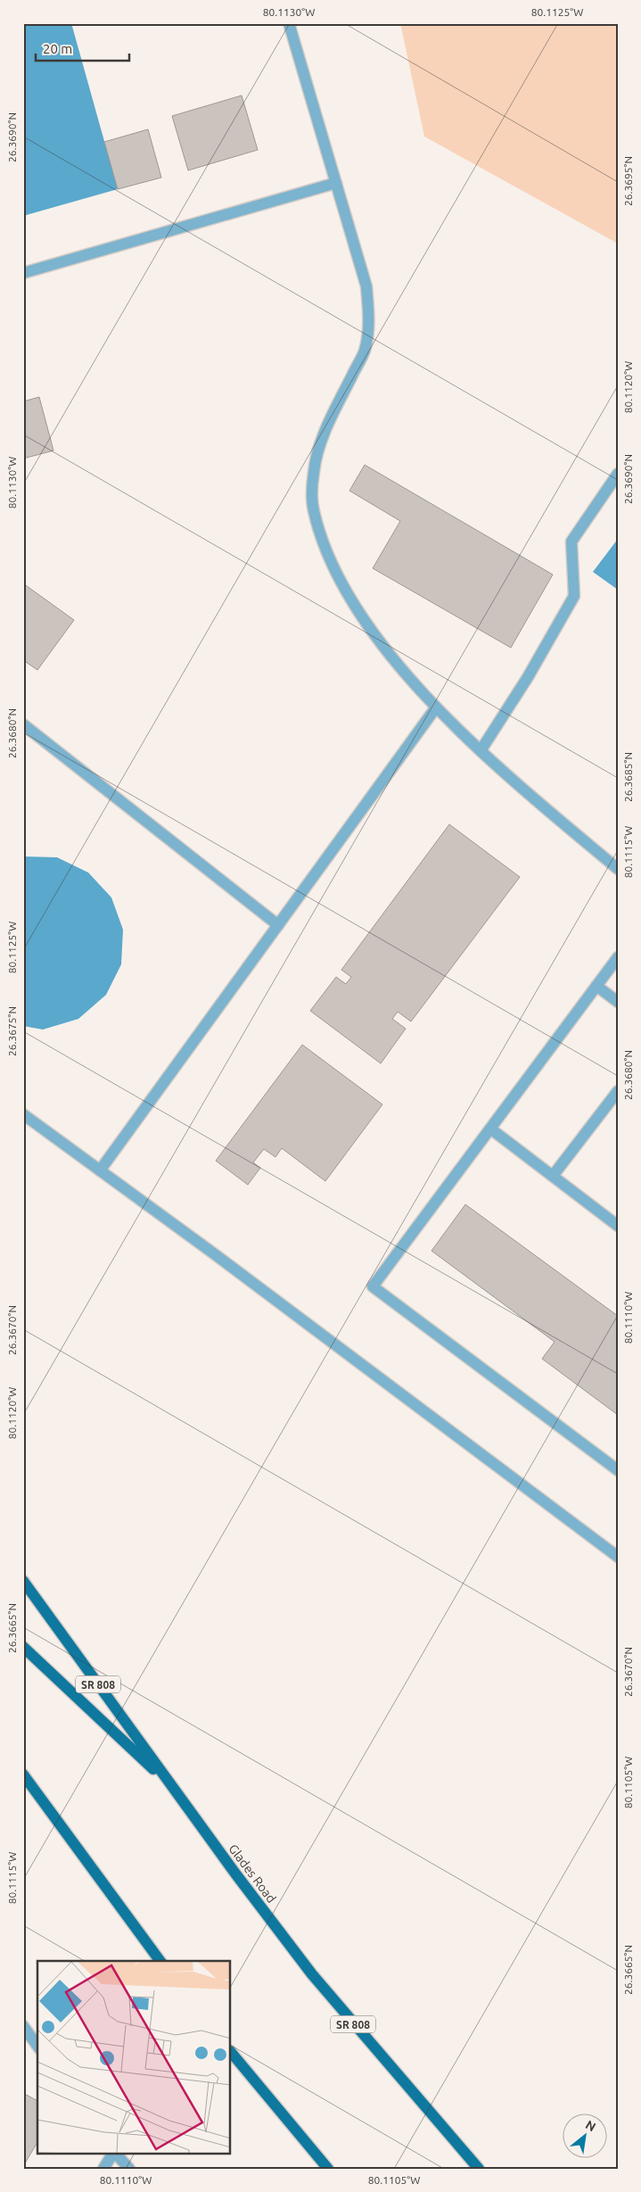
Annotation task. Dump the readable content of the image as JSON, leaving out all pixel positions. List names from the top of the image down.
{
  "streets": {
    "main road": ["SR 808", "Glades Road"]
  },
  "scale_bar": "20 m",
  "north": "top right",
  "coordinates": [
    "80.1130°W",
    "80.1125°W",
    "26.3690°N",
    "26.3695°N",
    "80.1120°W",
    "26.3680°N",
    "26.3685°N",
    "80.1115°W",
    "26.3675°N",
    "80.1110°W",
    "26.3670°N",
    "26.3665°N",
    "80.1105°W"
  ]
}
